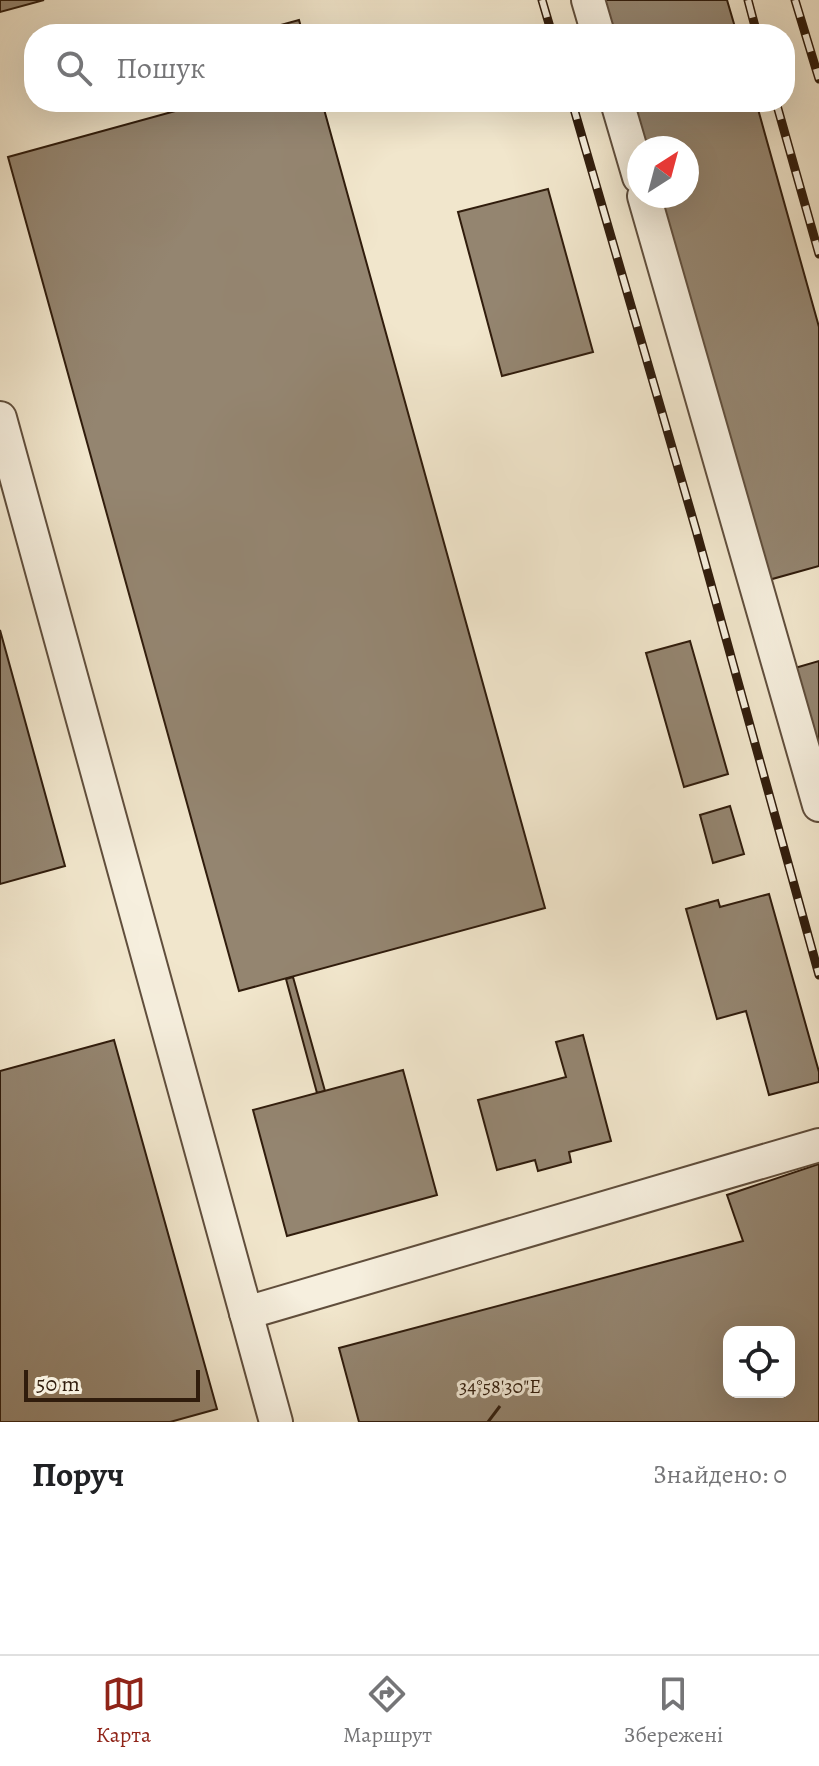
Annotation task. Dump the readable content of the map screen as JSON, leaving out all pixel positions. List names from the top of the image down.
{
  "scale_bar": "50 m",
  "north": "top right",
  "page": {
    "search": "Пошук",
    "scale": "50 m",
    "heading": ["Поруч", "Знайдено: 0"],
    "nav": ["Карта", "Маршрут", "Збережені"]
  },
  "coordinates": ["34°58'30\"E"]
}
